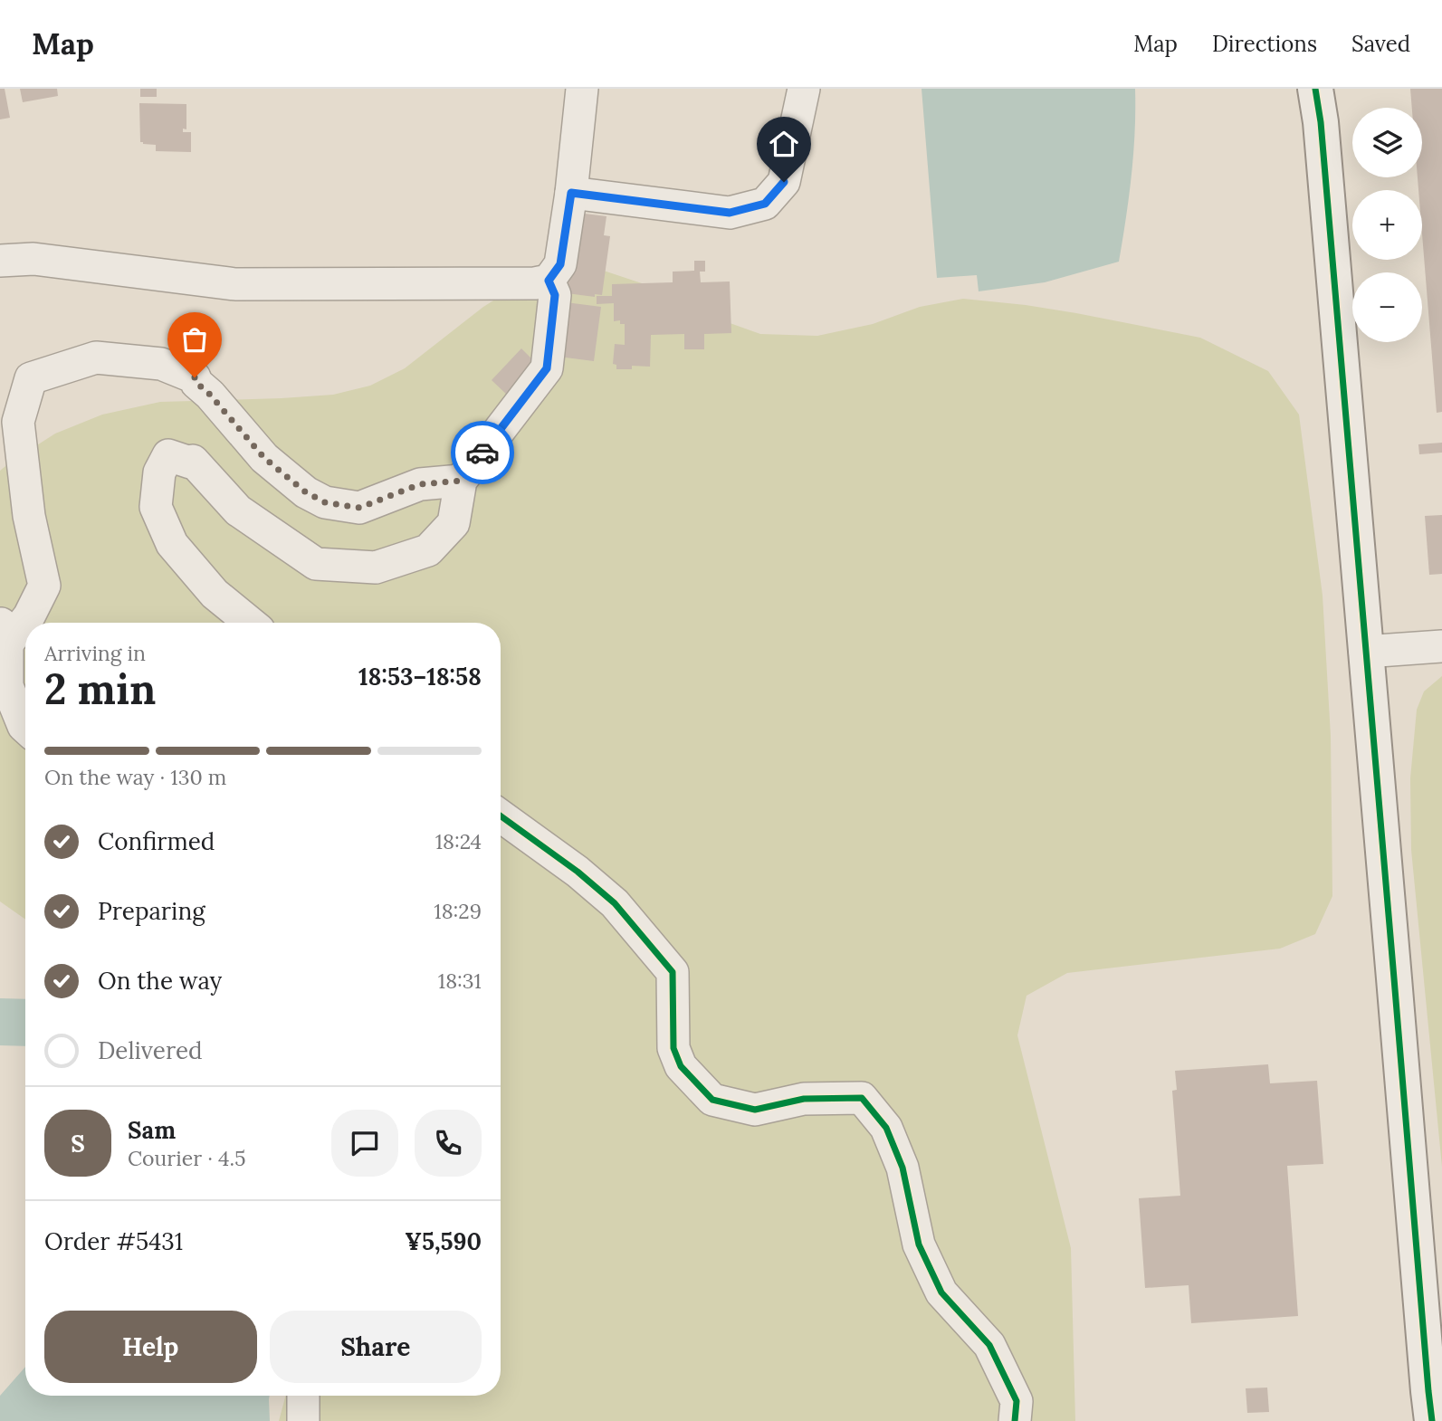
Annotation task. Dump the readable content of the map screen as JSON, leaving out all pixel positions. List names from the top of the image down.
{
  "page": {
    "header": "Map",
    "nav": ["Map", "Directions", "Saved"],
    "map_buttons": ["+", "−"],
    "heading": ["2 min", "Arriving in", "18:53–18:58"],
    "panel": [
      "Sam",
      "Courier · 4.5",
      "Order #5431",
      "¥5,590"
    ],
    "bar": "On the way · 130 m",
    "list": [
      ["Confirmed", "18:24"],
      ["Preparing", "18:29"],
      ["On the way", "18:31"],
      "Delivered"
    ],
    "round": "S",
    "buttons": ["Help", "Share"]
  }
}
